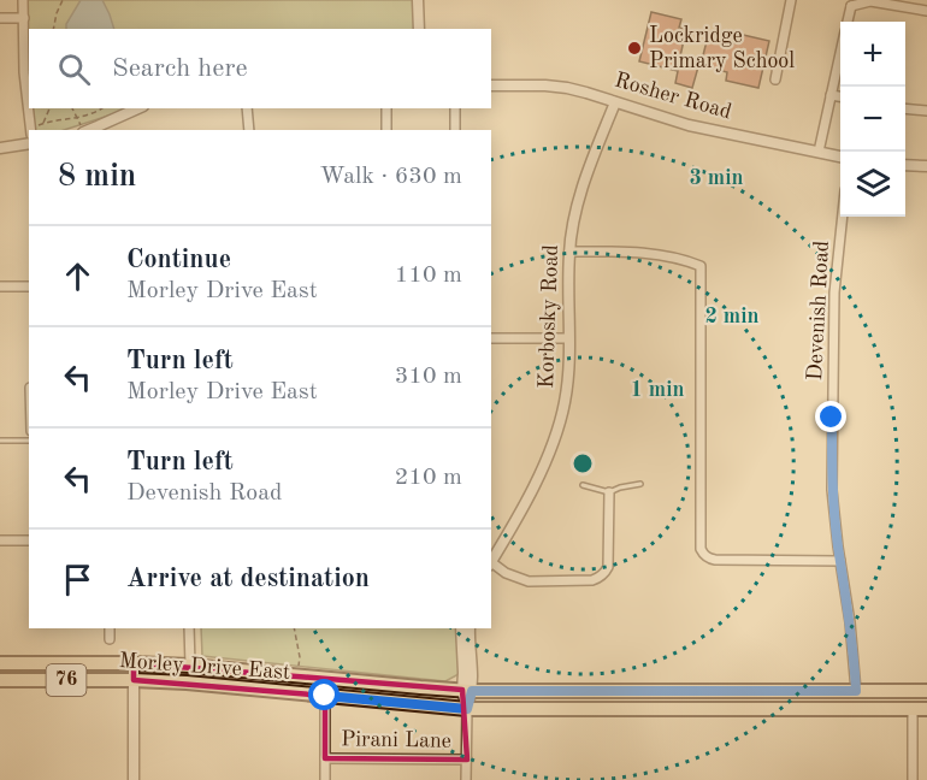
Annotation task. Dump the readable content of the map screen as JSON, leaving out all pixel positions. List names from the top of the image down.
{
  "streets": {
    "main road": ["Morley Drive East", "76"],
    "street": [
      "Rosher Road",
      "Devenish Road",
      "Korbosky Road",
      "Pirani Lane"
    ]
  },
  "crossings": [
    ["Rosher Road", "Korbosky Road"],
    ["Devenish Road", "Morley Drive East"]
  ],
  "places": ["Lockridge Primary School"],
  "page": {
    "map_buttons": ["+", "−"],
    "search": "Search here",
    "heading": ["8 min", "Walk · 630 m"],
    "list": [
      ["Continue", "Morley Drive East", "110 m"],
      ["Turn left", "Morley Drive East", "310 m"],
      ["Turn left", "Devenish Road", "210 m"],
      "Arrive at destination"
    ]
  },
  "rings": ["3 min", "2 min", "1 min"]
}
